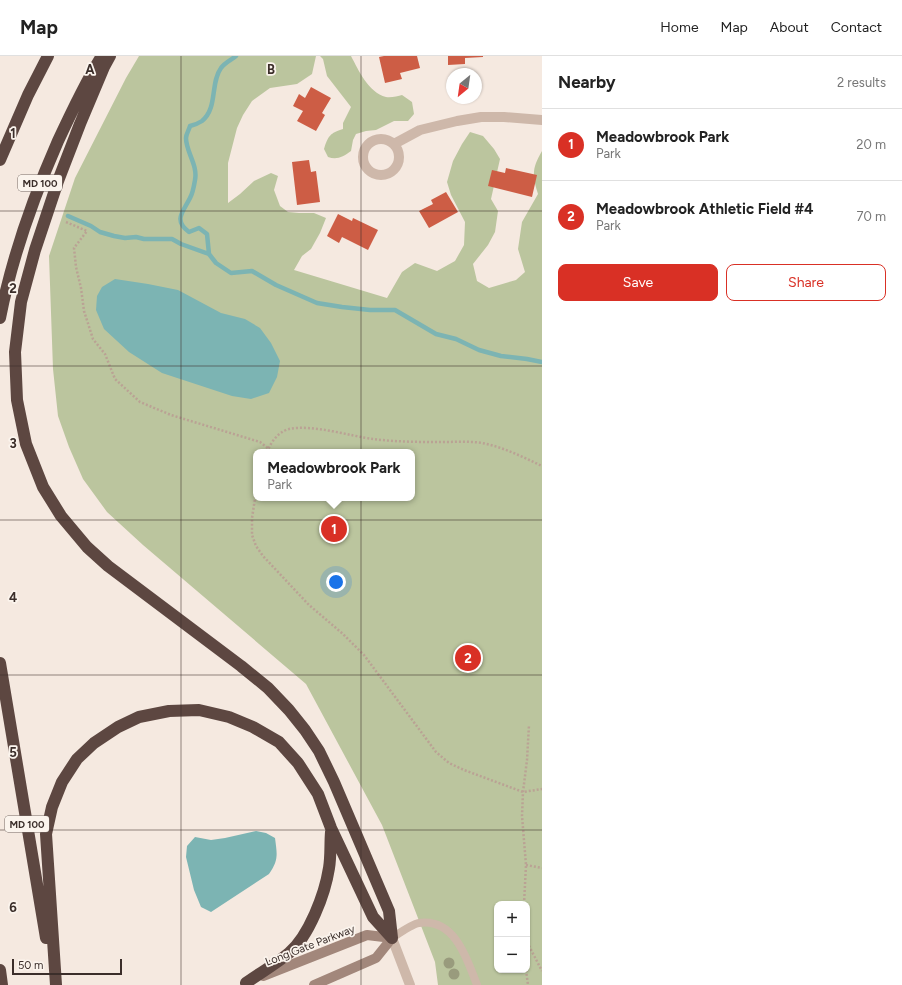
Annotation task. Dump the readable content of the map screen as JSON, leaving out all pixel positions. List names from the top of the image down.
{
  "streets": {
    "highway": ["MD 100"],
    "street": ["Long Gate Parkway"]
  },
  "scale_bar": "50 m",
  "north": "bottom left",
  "page": {
    "header": "Map",
    "nav": [
      "Home",
      "Map",
      "About",
      "Contact"
    ],
    "heading": ["Nearby", "2 results"],
    "list": [
      {
        "mark": "1",
        "name": "Meadowbrook Park",
        "note": "Park",
        "value": "20 m"
      },
      {
        "mark": "2",
        "name": "Meadowbrook Athletic Field #4",
        "note": "Park",
        "value": "70 m"
      }
    ],
    "buttons": ["Save", "Share"],
    "popup": ["Meadowbrook Park", "Park"],
    "pins": ["1", "2"],
    "map_buttons": ["+", "−"],
    "scale": "50 m"
  },
  "grid": {
    "columns": ["A", "B"],
    "rows": [
      "1",
      "2",
      "3",
      "4",
      "5",
      "6"
    ]
  }
}
